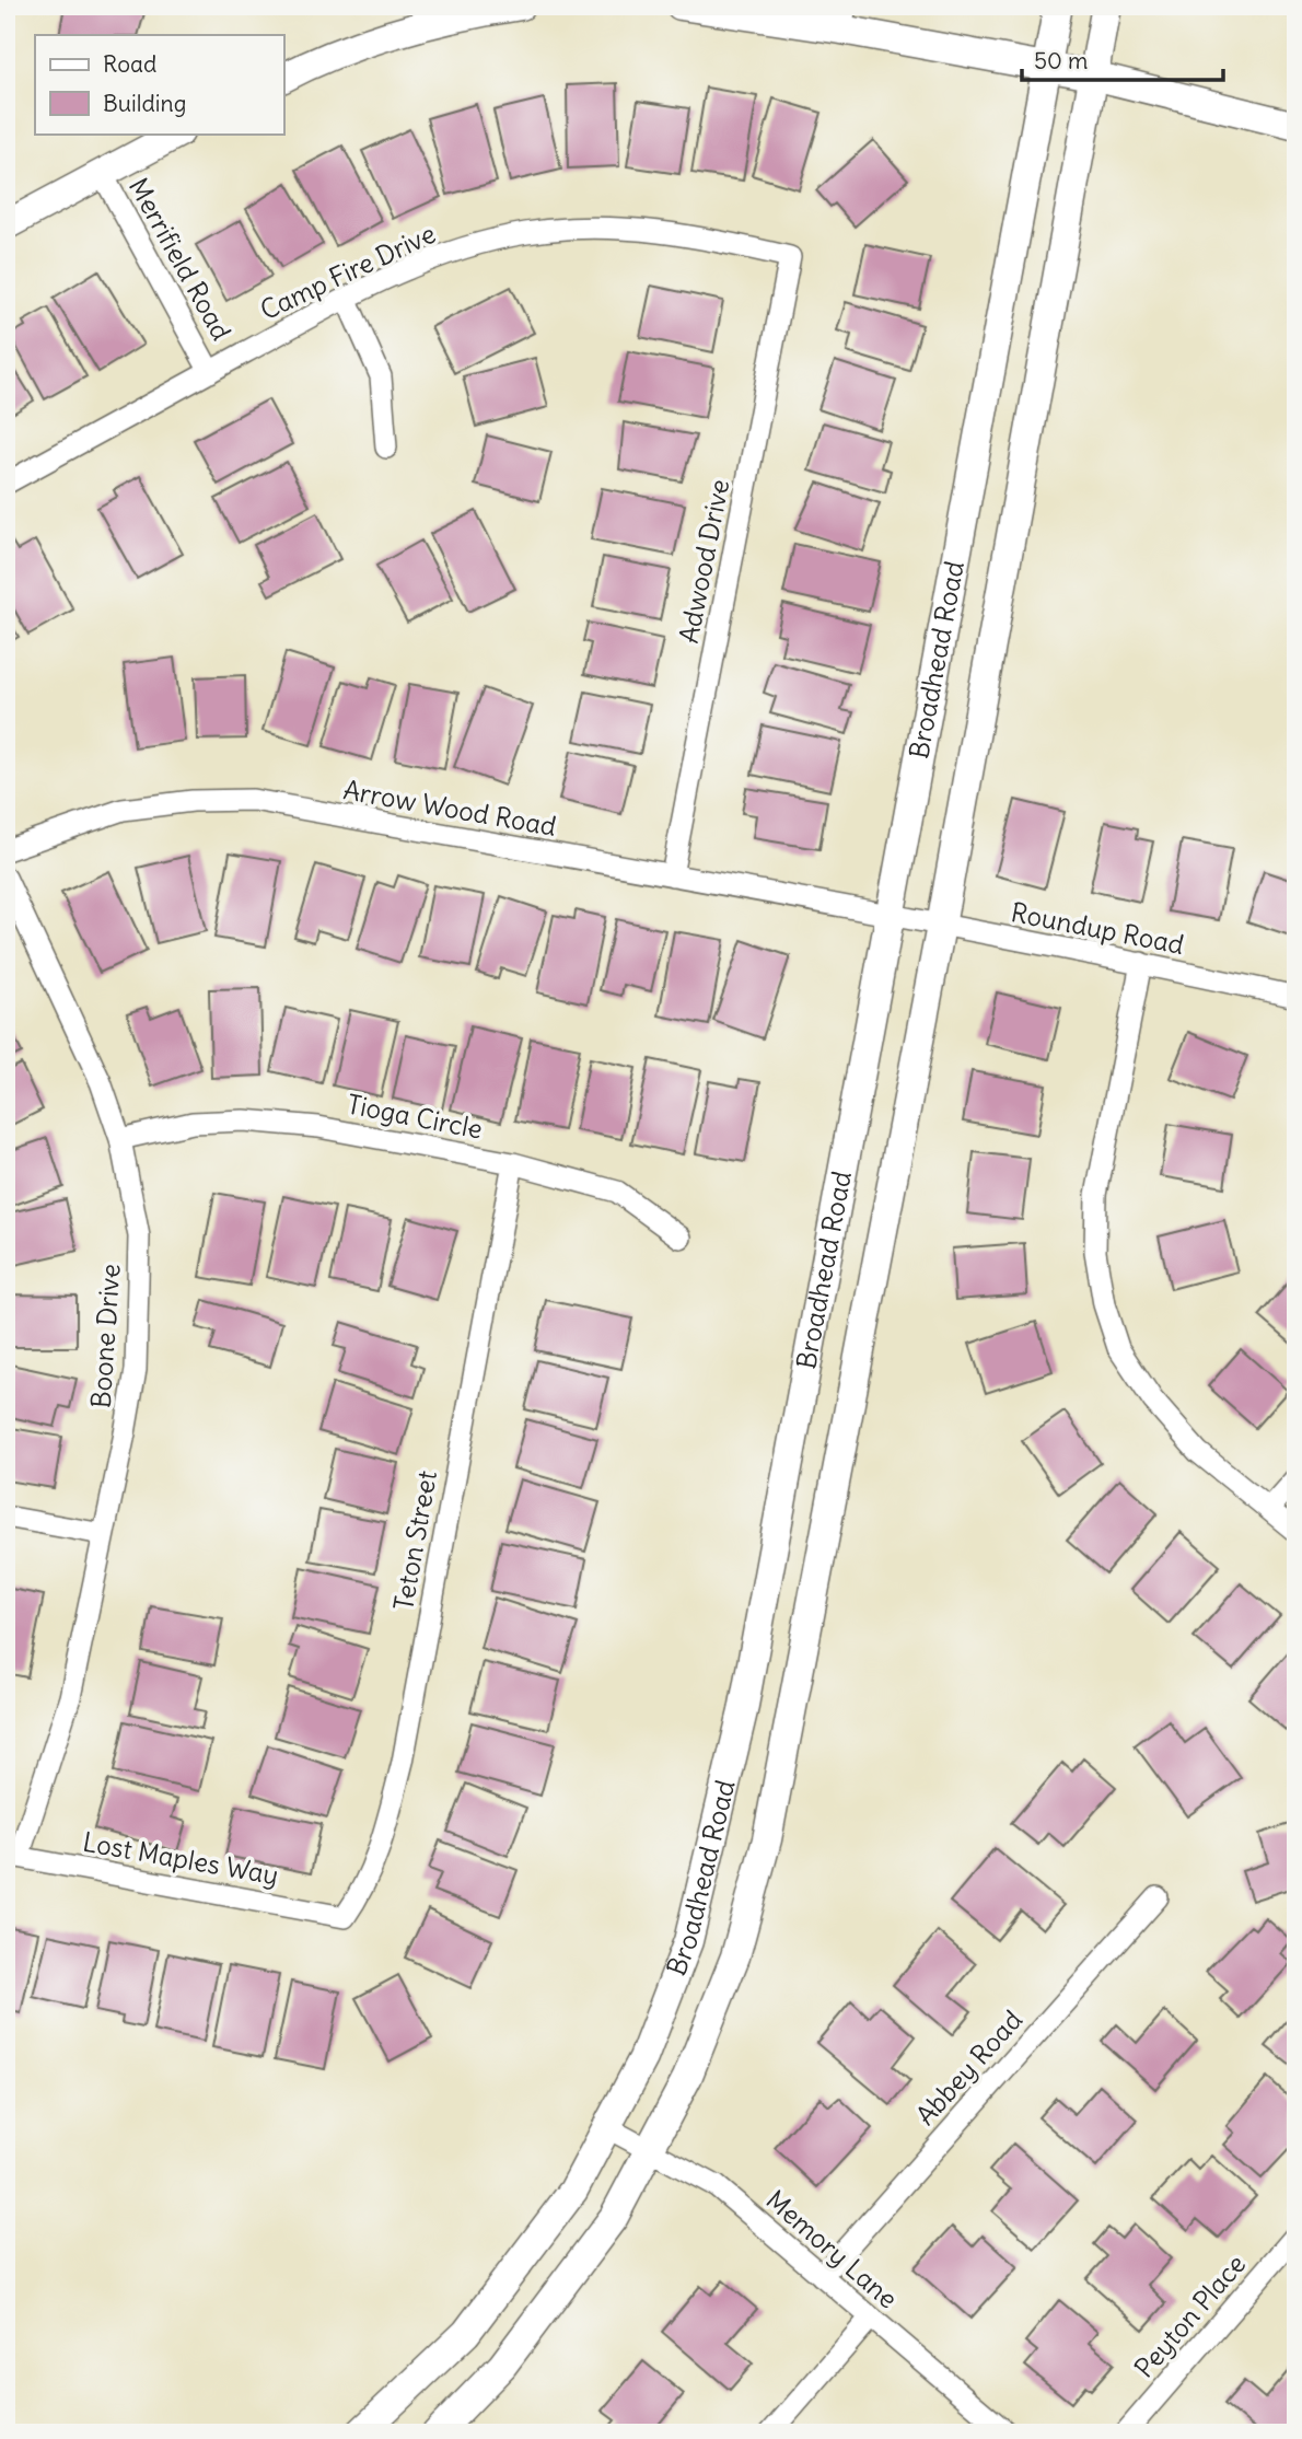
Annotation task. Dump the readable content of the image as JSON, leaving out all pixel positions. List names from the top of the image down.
{
  "streets": {
    "street": [
      "Merrifield Road",
      "Camp Fire Drive",
      "Adwood Drive",
      "Broadhead Road",
      "Arrow Wood Road",
      "Roundup Road",
      "Tioga Circle",
      "Boone Drive",
      "Teton Street",
      "Lost Maples Way",
      "Abbey Road",
      "Memory Lane",
      "Peyton Place"
    ]
  },
  "crossings": [
    ["Merrifield Road", "Camp Fire Drive"],
    ["Camp Fire Drive", "Adwood Drive"],
    ["Adwood Drive", "Arrow Wood Road"],
    ["Broadhead Road", "Arrow Wood Road"],
    ["Broadhead Road", "Roundup Road"],
    ["Broadhead Road", "Memory Lane"],
    ["Arrow Wood Road", "Roundup Road"],
    ["Tioga Circle", "Boone Drive"],
    ["Tioga Circle", "Teton Street"],
    ["Boone Drive", "Lost Maples Way"],
    ["Teton Street", "Lost Maples Way"],
    ["Abbey Road", "Memory Lane"]
  ],
  "legend": ["Road", "Building"],
  "scale_bar": "50 m"
}
